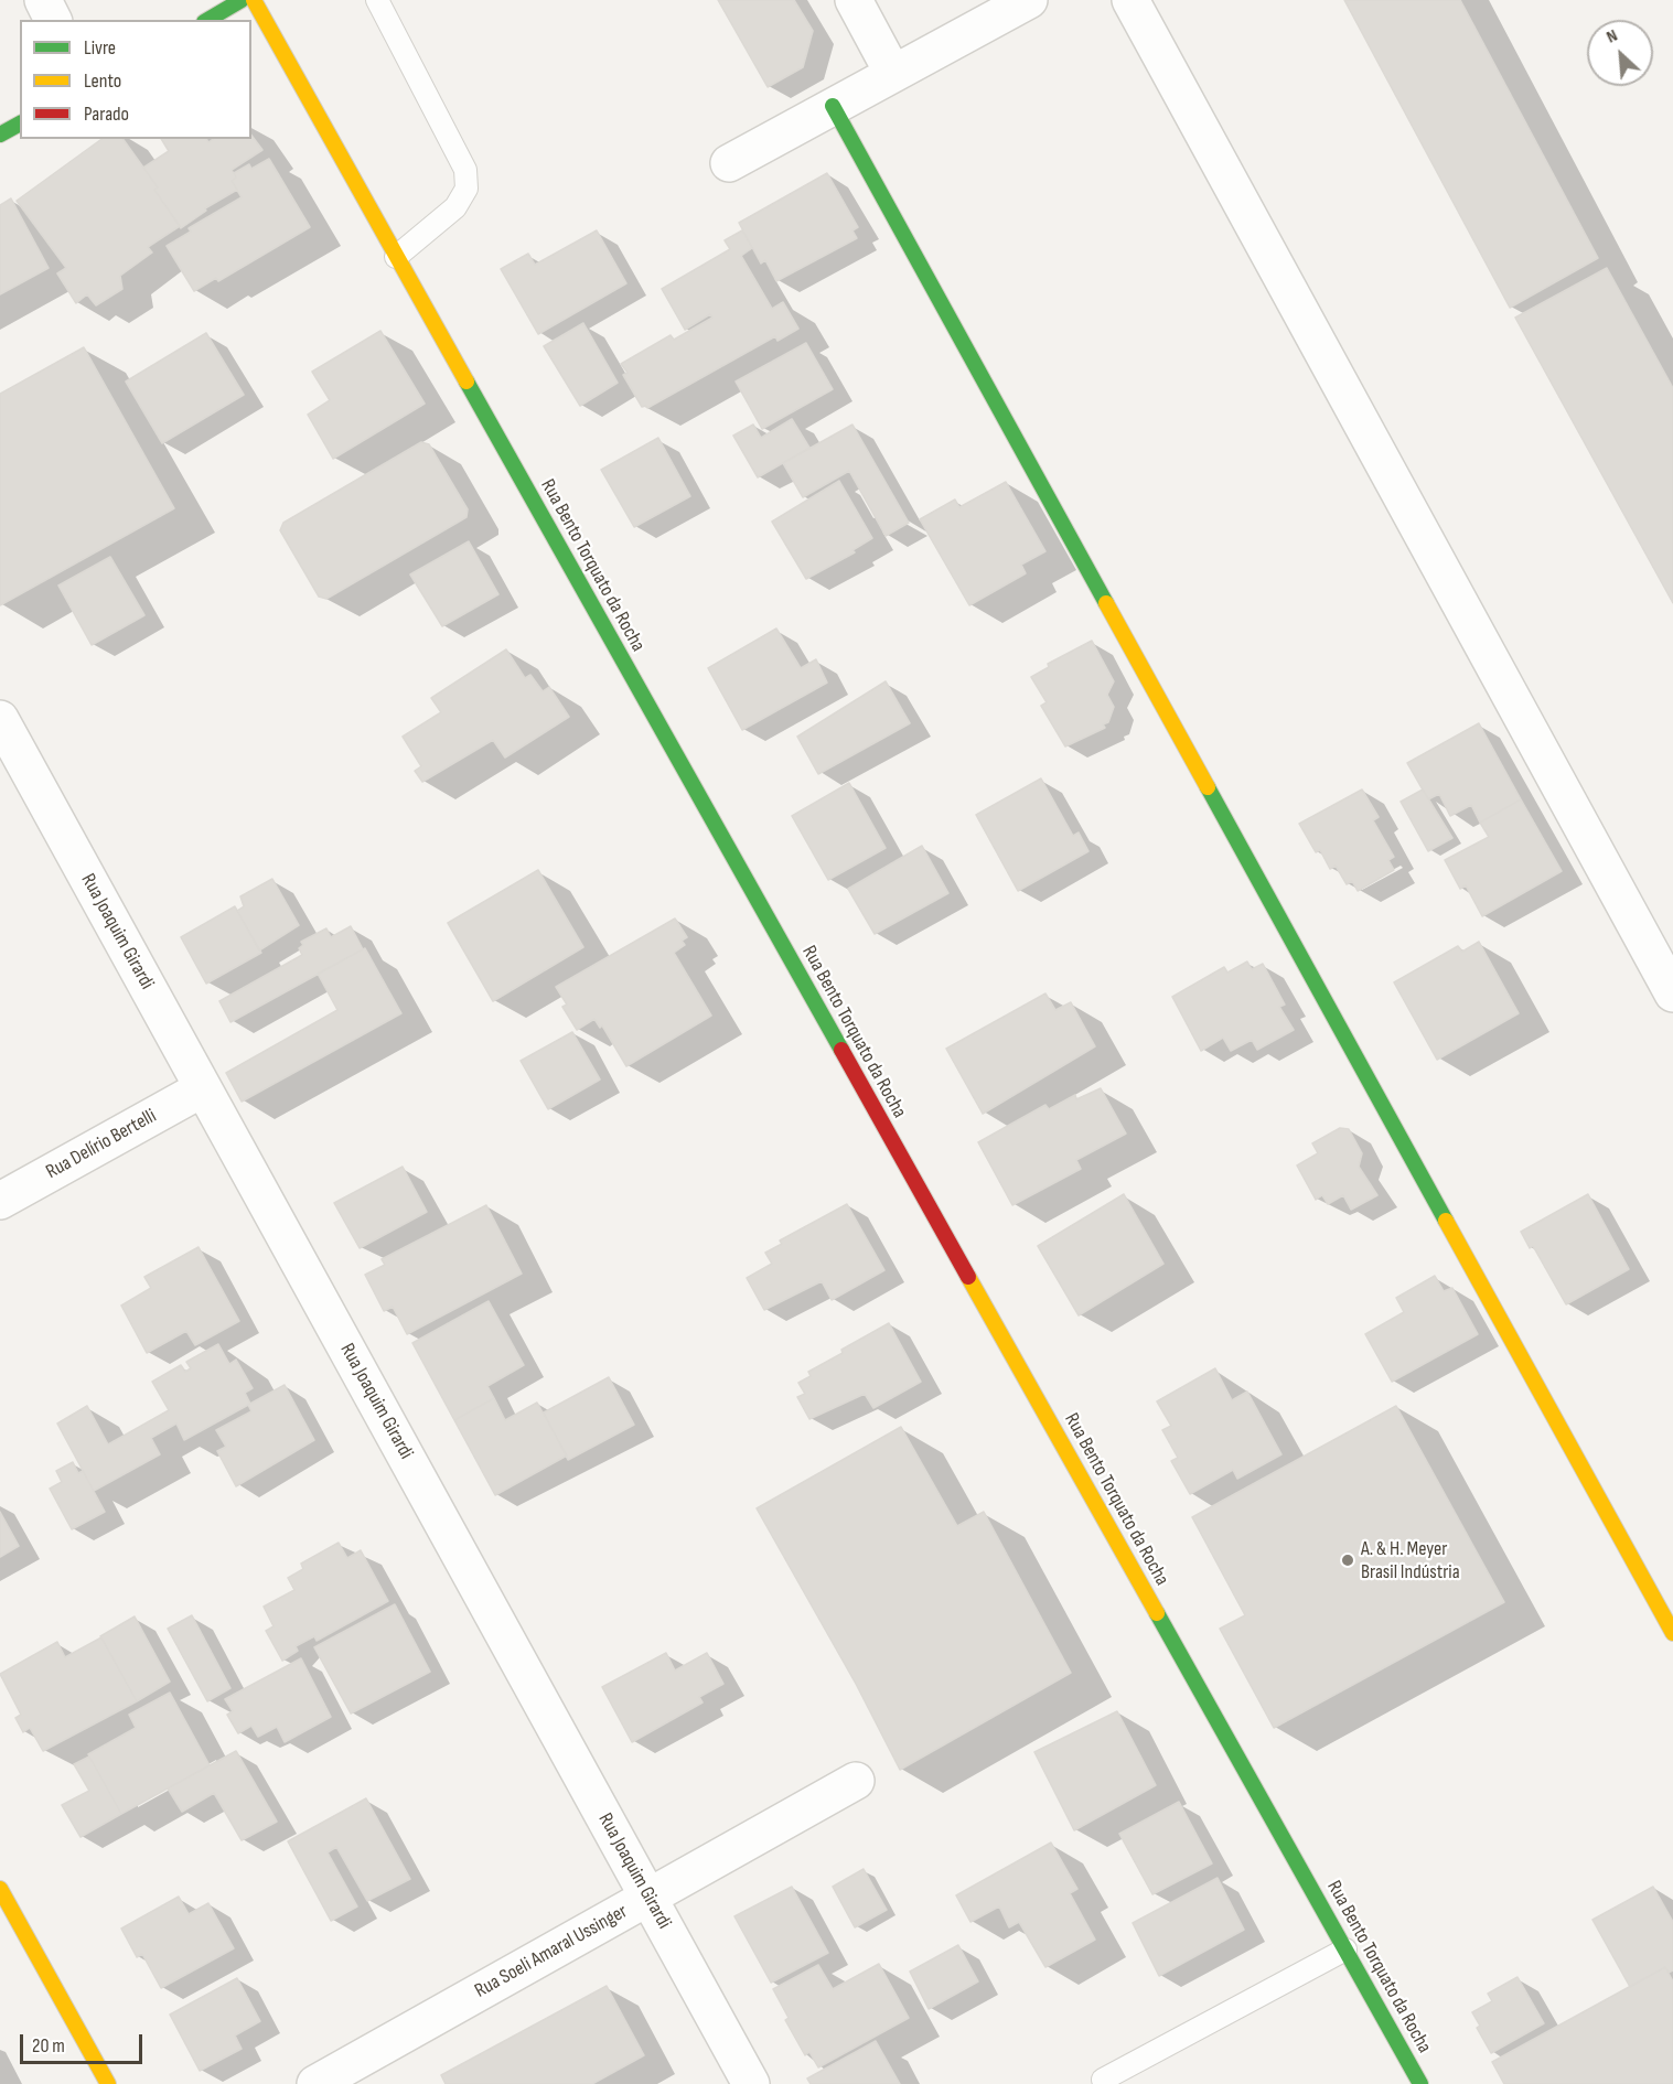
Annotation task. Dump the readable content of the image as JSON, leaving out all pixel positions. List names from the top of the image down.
{
  "streets": {
    "street": [
      "Rua Bento Torquato da Rocha",
      "Rua Joaquim Girardi",
      "Rua Delírio Bertelli",
      "Rua Soeli Amaral Ussinger"
    ]
  },
  "crossings": [
    ["Rua Joaquim Girardi", "Rua Delírio Bertelli"],
    ["Rua Joaquim Girardi", "Rua Soeli Amaral Ussinger"]
  ],
  "places": ["A. & H. Meyer Brasil Indústria"],
  "legend": ["Livre", "Lento", "Parado"],
  "scale_bar": "20 m",
  "north": "top left"
}
